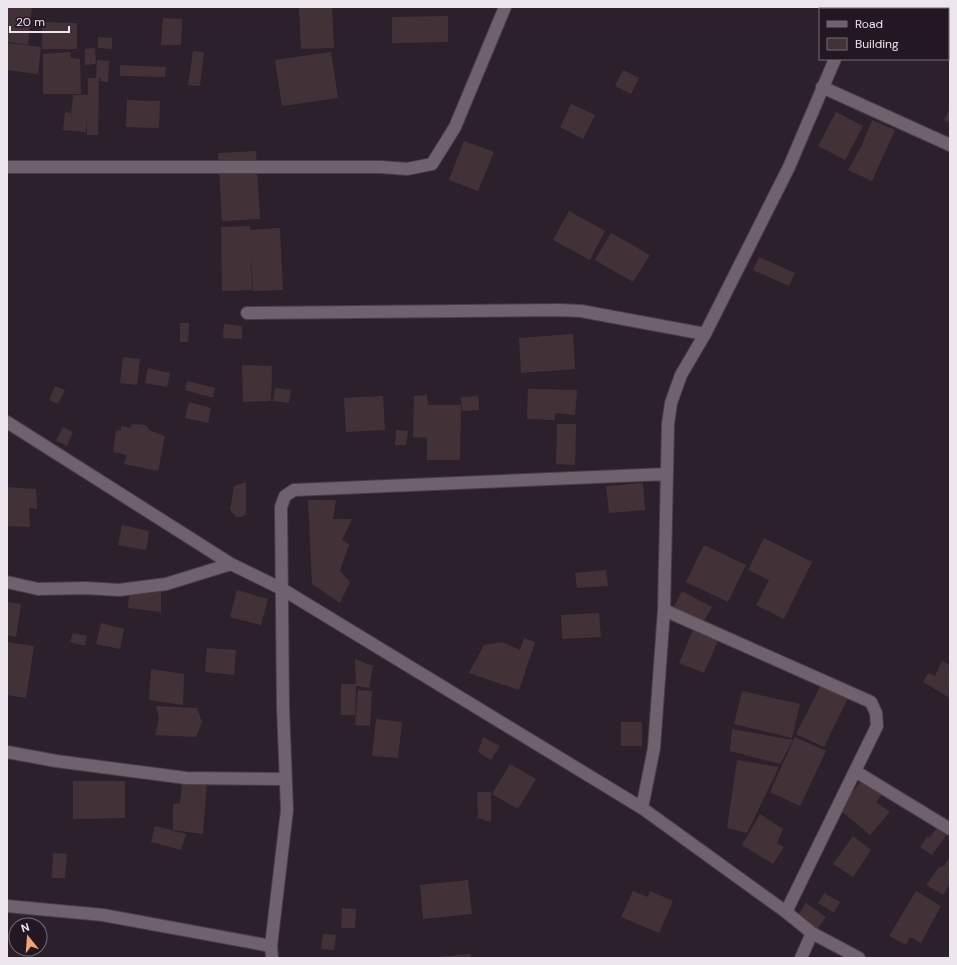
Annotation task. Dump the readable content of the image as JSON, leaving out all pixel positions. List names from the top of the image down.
{
  "legend": ["Road", "Building"],
  "scale_bar": "20 m",
  "north": "top"
}
